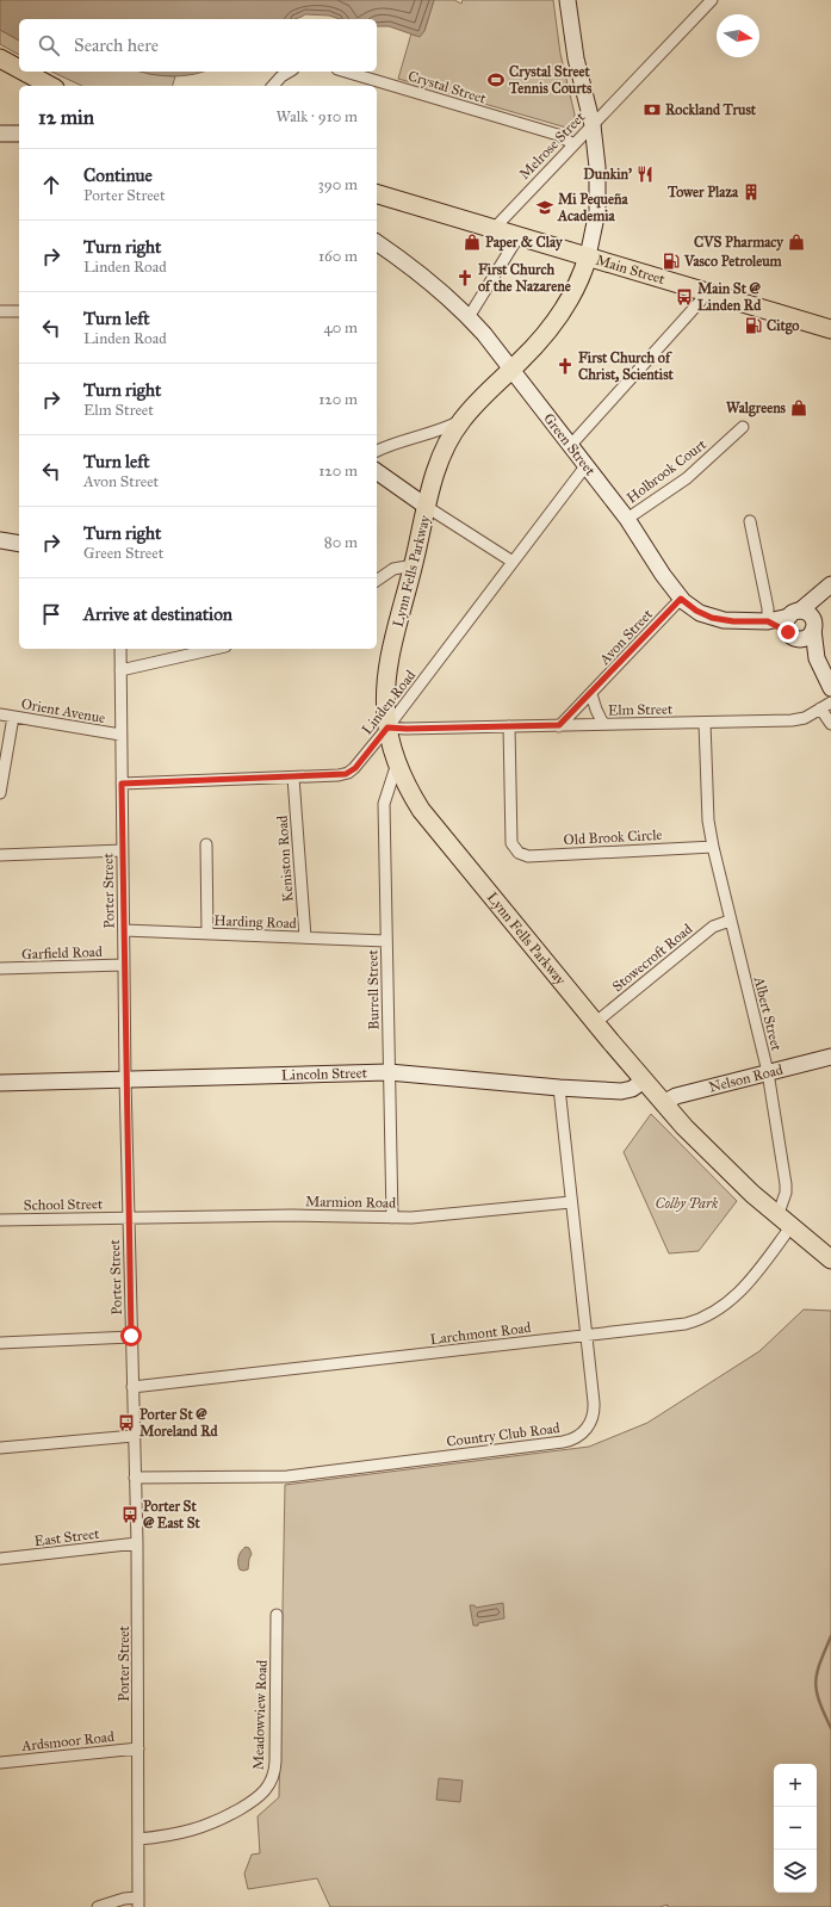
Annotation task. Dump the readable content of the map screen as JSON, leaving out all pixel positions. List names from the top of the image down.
{
  "streets": {
    "main road": ["Main Street", "Lynn Fells Parkway"],
    "street": [
      "Crystal Street",
      "Melrose Street",
      "Green Street",
      "Holbrook Court",
      "Avon Street",
      "Linden Road",
      "Elm Street",
      "Orient Avenue",
      "Old Brook Circle",
      "Keniston Road",
      "Porter Street",
      "Harding Road",
      "Garfield Road",
      "Stowecroft Road",
      "Burrell Street",
      "Albert Street",
      "Lincoln Street",
      "Nelson Road",
      "Marmion Road",
      "School Street",
      "Larchmont Road",
      "Country Club Road",
      "East Street",
      "Meadowview Road",
      "Ardsmoor Road"
    ]
  },
  "crossings": [
    ["Crystal Street", "Melrose Street"],
    ["Melrose Street", "Main Street"],
    ["Melrose Street", "Lynn Fells Parkway"],
    ["Main Street", "Lynn Fells Parkway"],
    ["Green Street", "Holbrook Court"],
    ["Green Street", "Lynn Fells Parkway"],
    ["Green Street", "Avon Street"],
    ["Green Street", "Linden Road"],
    ["Lynn Fells Parkway", "Linden Road"],
    ["Lynn Fells Parkway", "Elm Street"],
    ["Lynn Fells Parkway", "Stowecroft Road"],
    ["Lynn Fells Parkway", "Burrell Street"],
    ["Lynn Fells Parkway", "Albert Street"],
    ["Lynn Fells Parkway", "Lincoln Street"],
    ["Lynn Fells Parkway", "Nelson Road"],
    ["Lynn Fells Parkway", "Larchmont Road"],
    ["Avon Street", "Elm Street"],
    ["Linden Road", "Elm Street"],
    ["Linden Road", "Keniston Road"],
    ["Linden Road", "Porter Street"],
    ["Elm Street", "Old Brook Circle"],
    ["Orient Avenue", "Porter Street"],
    ["Old Brook Circle", "Albert Street"],
    ["Keniston Road", "Harding Road"],
    ["Porter Street", "Harding Road"],
    ["Porter Street", "Garfield Road"],
    ["Porter Street", "Lincoln Street"],
    ["Porter Street", "Marmion Road"],
    ["Porter Street", "School Street"],
    ["Porter Street", "Larchmont Road"],
    ["Porter Street", "Country Club Road"],
    ["Porter Street", "East Street"],
    ["Porter Street", "Meadowview Road"],
    ["Porter Street", "Ardsmoor Road"],
    ["Harding Road", "Burrell Street"],
    ["Stowecroft Road", "Albert Street"],
    ["Burrell Street", "Lincoln Street"],
    ["Burrell Street", "Marmion Road"],
    ["Albert Street", "Nelson Road"],
    ["Albert Street", "Larchmont Road"],
    ["Lincoln Street", "Country Club Road"],
    ["Marmion Road", "School Street"],
    ["Marmion Road", "Country Club Road"],
    ["Larchmont Road", "Country Club Road"]
  ],
  "parks": ["Colby Park"],
  "places": {
    "sports": ["Crystal Street Tennis Courts"],
    "bank": ["Rockland Trust"],
    "restaurant": ["Dunkin'"],
    "building": ["Tower Plaza"],
    "school or university": ["Mi Pequeña Academia"],
    "shop": ["Paper & Clay", "CVS Pharmacy", "Walgreens"],
    "fuel station": ["Vasco Petroleum", "Citgo"],
    "church": ["First Church of the Nazarene", "First Church of Christ, Scientist"],
    "bus stop": ["Main St @ Linden Rd", "Porter St @ Moreland Rd", "Porter St @ East St"]
  },
  "north": "right",
  "page": {
    "search": "Search here",
    "heading": ["12 min", "Walk · 910 m"],
    "list": [
      ["Continue", "Porter Street", "390 m"],
      ["Turn right", "Linden Road", "160 m"],
      ["Turn left", "Linden Road", "40 m"],
      ["Turn right", "Elm Street", "120 m"],
      ["Turn left", "Avon Street", "120 m"],
      ["Turn right", "Green Street", "80 m"],
      "Arrive at destination"
    ],
    "map_buttons": ["+", "−"]
  }
}
